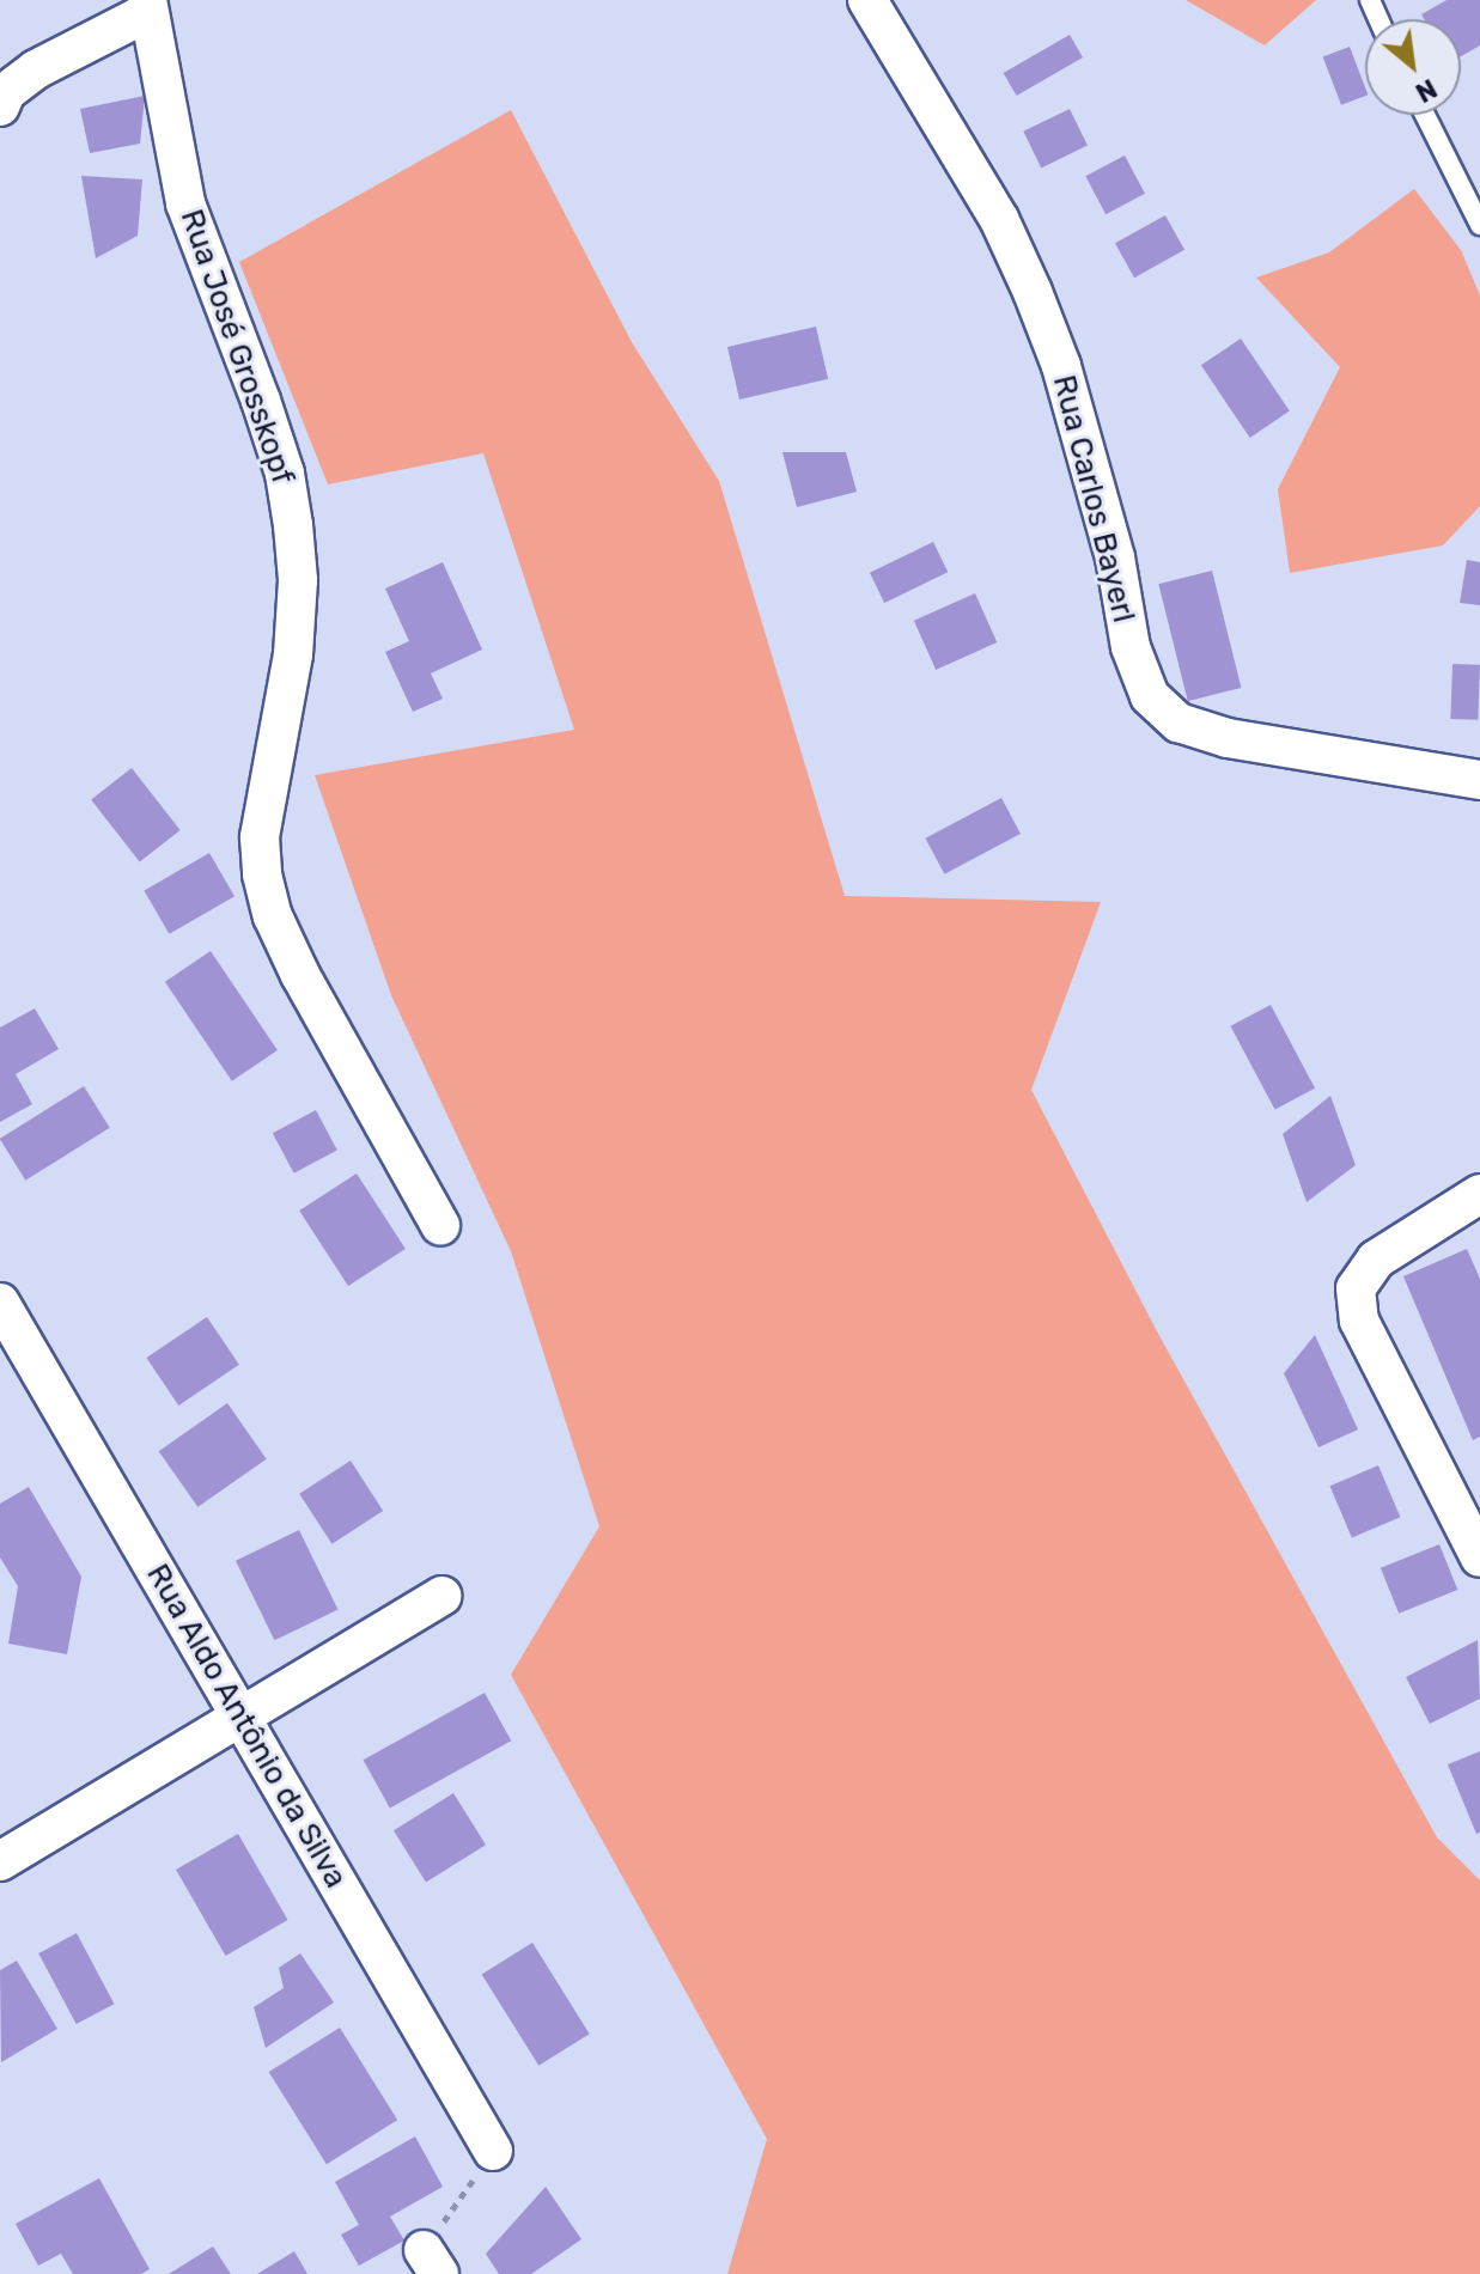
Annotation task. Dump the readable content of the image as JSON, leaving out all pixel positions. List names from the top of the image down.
{
  "streets": {
    "street": ["Rua José Grosskopf", "Rua Carlos Bayerl", "Rua Aldo Antônio da Silva"]
  },
  "north": "bottom right"
}
